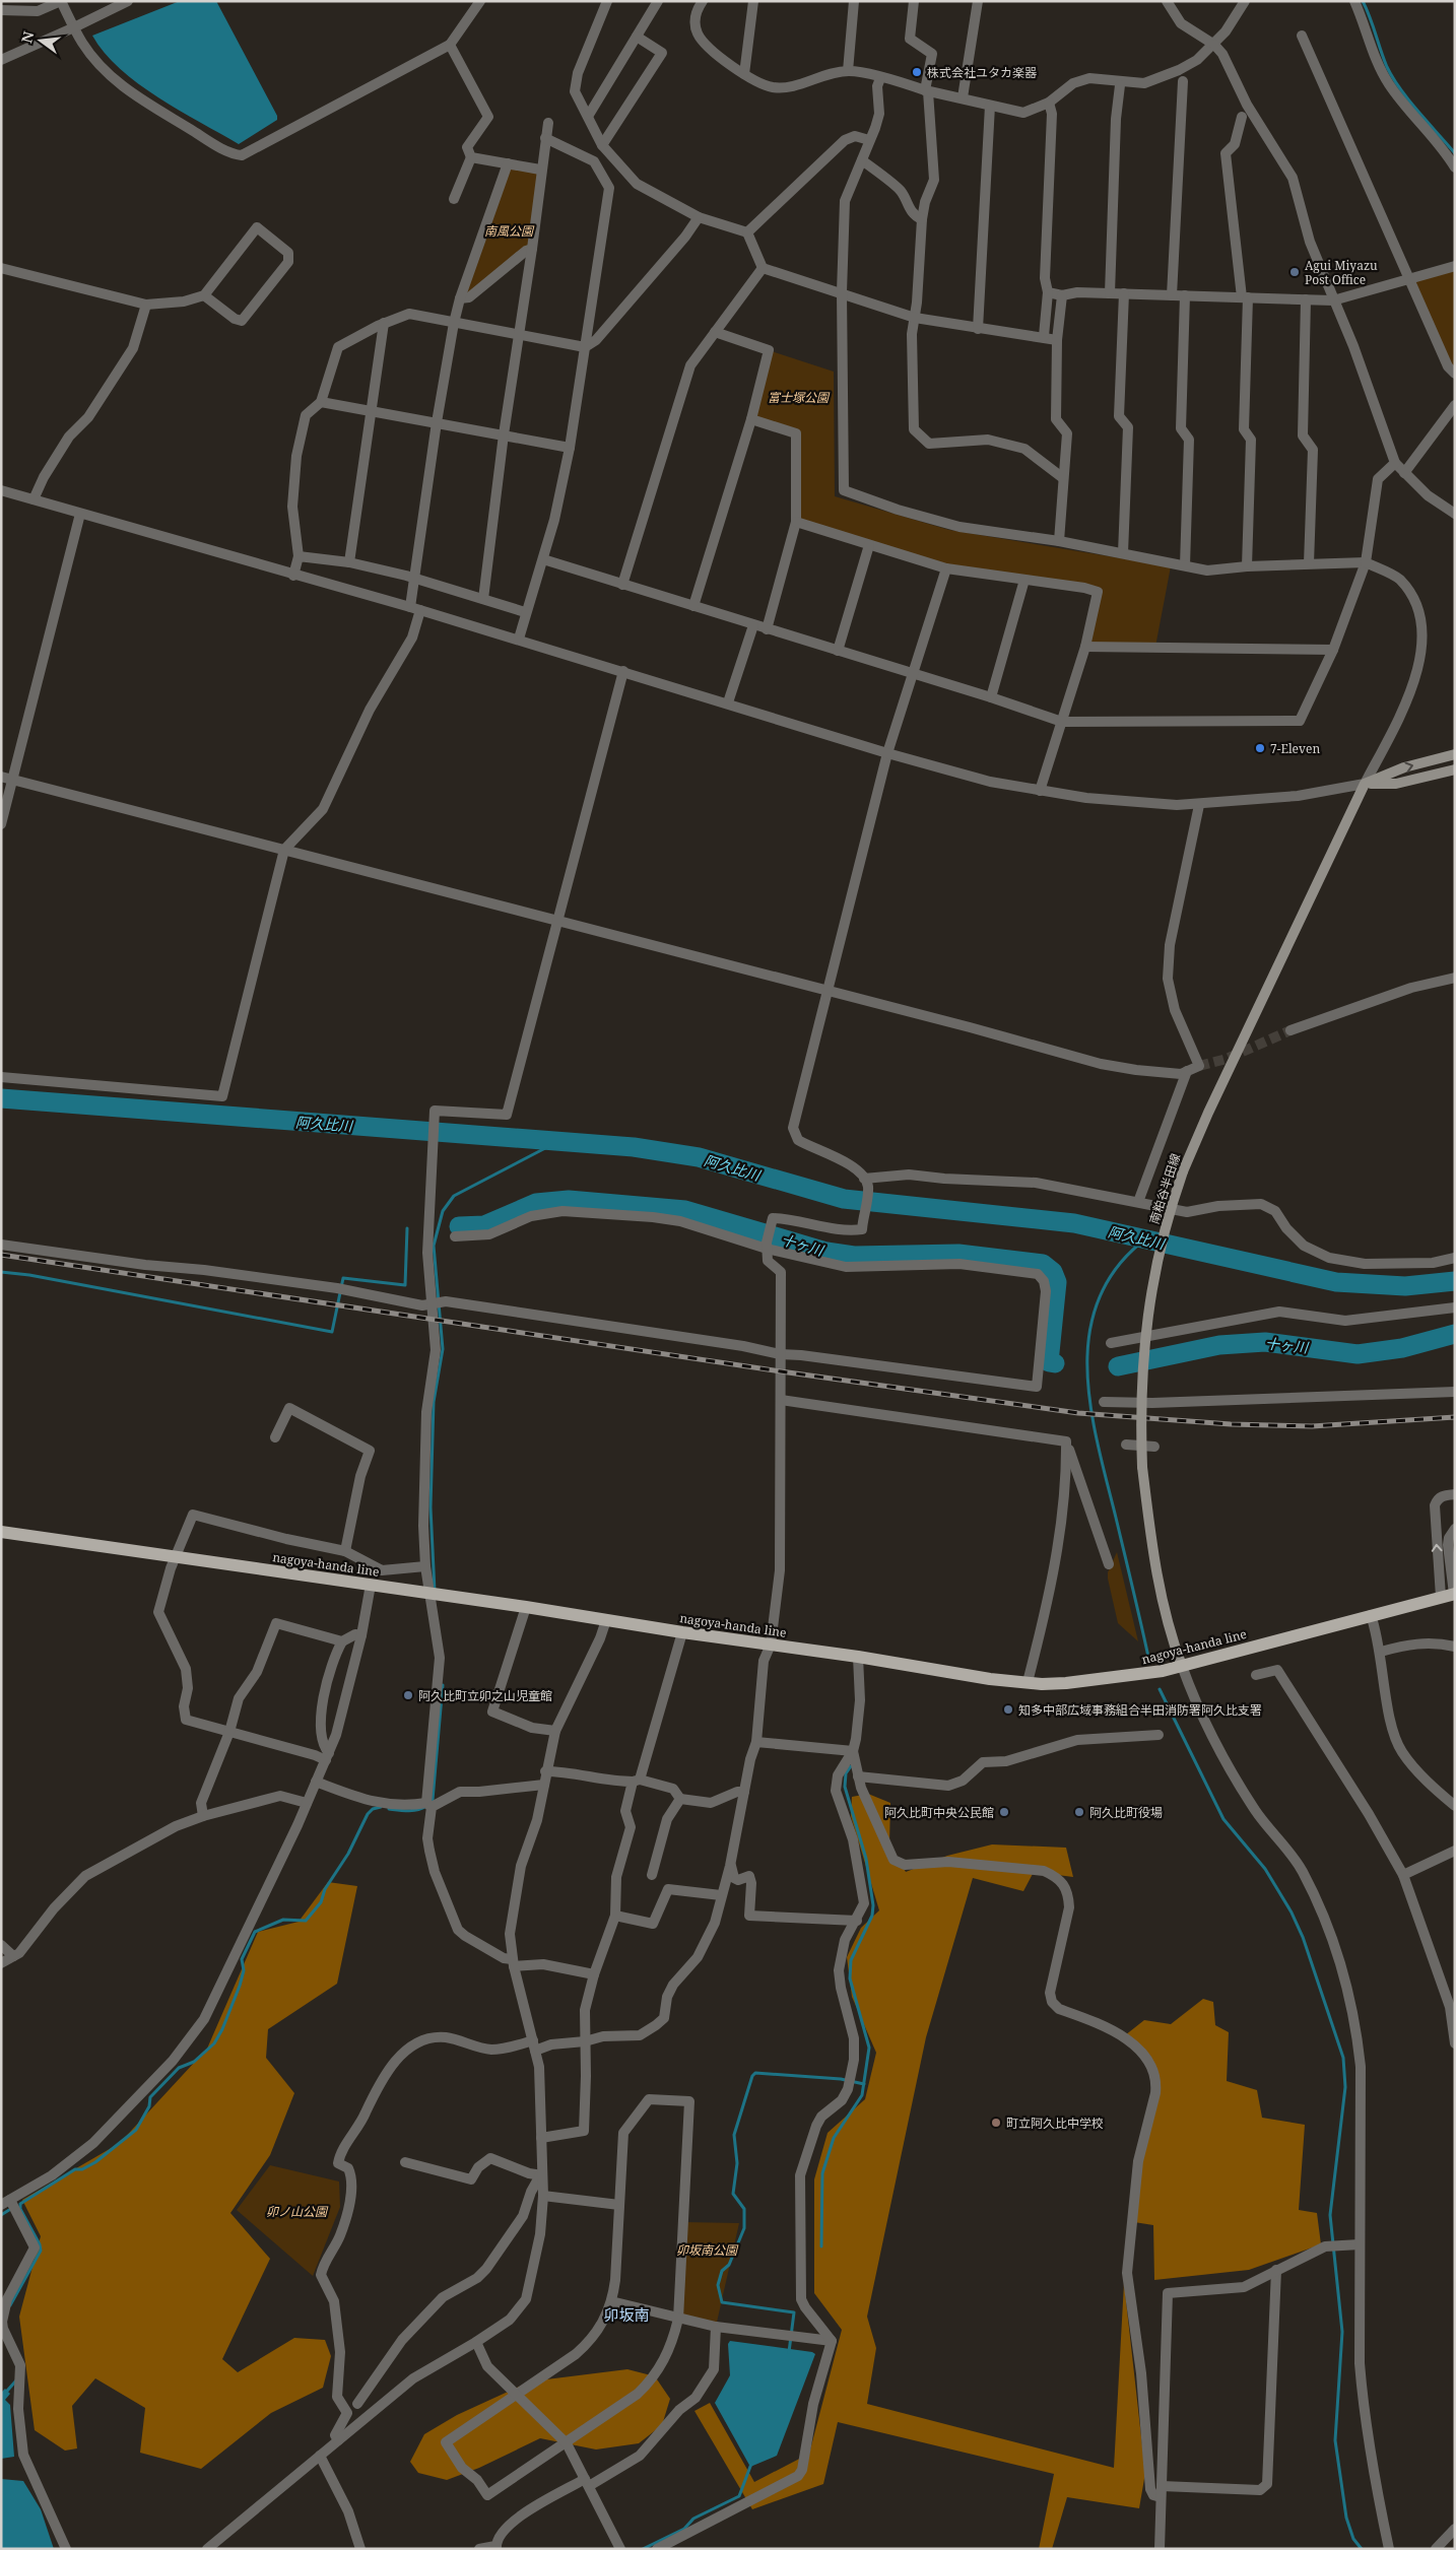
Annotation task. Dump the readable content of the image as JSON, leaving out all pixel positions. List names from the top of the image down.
{
  "streets": {
    "main road": ["南粕谷半田線", "nagoya-handa line"]
  },
  "crossings": [
    ["南粕谷半田線", "nagoya-handa line"]
  ],
  "districts": ["卯坂南"],
  "water": ["阿久比川", "十ヶ川"],
  "parks": [
    "南風公園",
    "富士塚公園",
    "卯ノ山公園",
    "卯坂南公園"
  ],
  "places": [
    "株式会社ユタカ楽器",
    "Agui Miyazu Post Office",
    "7-Eleven",
    "阿久比町立卯之山児童館",
    "知多中部広域事務組合半田消防署阿久比支署",
    "阿久比町中央公民館",
    "阿久比町役場",
    "町立阿久比中学校"
  ],
  "north": "left"
}
